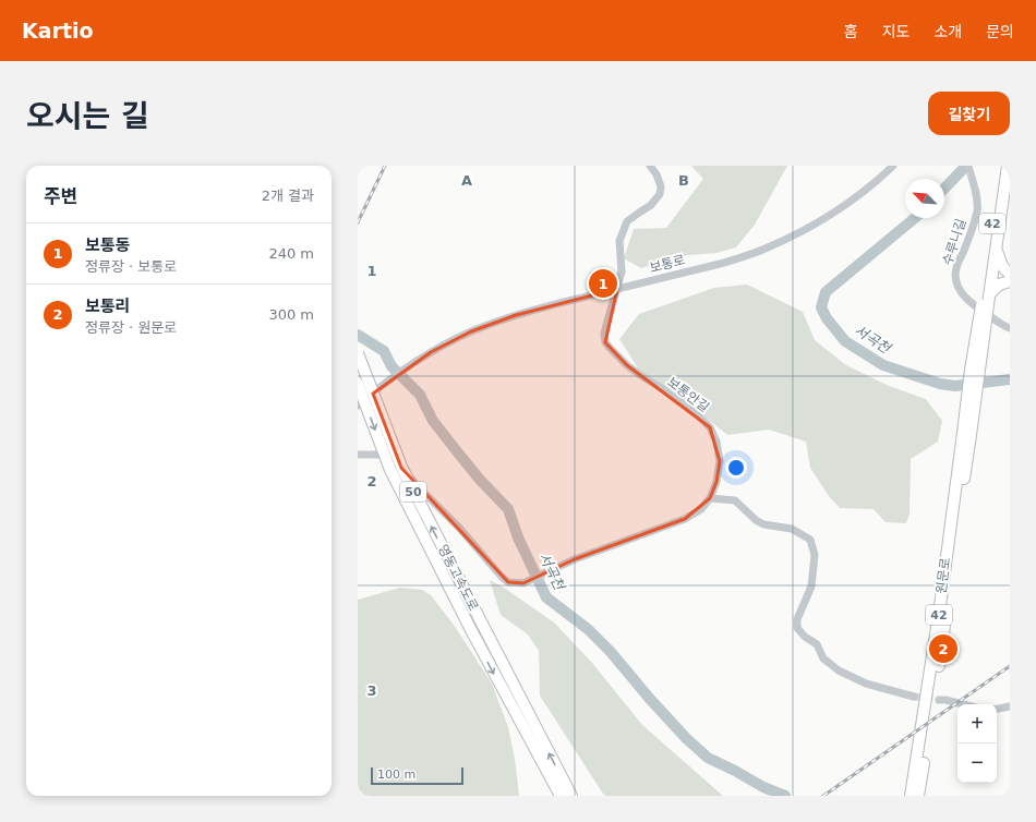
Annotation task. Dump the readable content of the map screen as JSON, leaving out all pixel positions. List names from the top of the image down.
{
  "streets": {
    "highway": [
      "42",
      "50",
      "원문로",
      "영동고속도로"
    ],
    "street": ["수루니길", "보통로", "보통안길"]
  },
  "crossings": [
    ["42", "원문로"]
  ],
  "water": ["서곡천"],
  "scale_bar": "100 m",
  "north": "top left",
  "page": {
    "header": "Kartio",
    "nav": [
      "홈",
      "지도",
      "소개",
      "문의"
    ],
    "title": "오시는 길",
    "buttons": "길찾기",
    "heading": ["주변", "2개 결과"],
    "list": [
      {
        "mark": "1",
        "name": "보통동",
        "note": "정류장 · 보통로",
        "value": "240 m"
      },
      {
        "mark": "2",
        "name": "보통리",
        "note": "정류장 · 원문로",
        "value": "300 m"
      }
    ],
    "pins": ["1", "2"],
    "map_buttons": ["+", "−"],
    "scale": "100 m"
  },
  "grid": {
    "columns": ["A", "B"],
    "rows": ["1", "2", "3"]
  }
}
